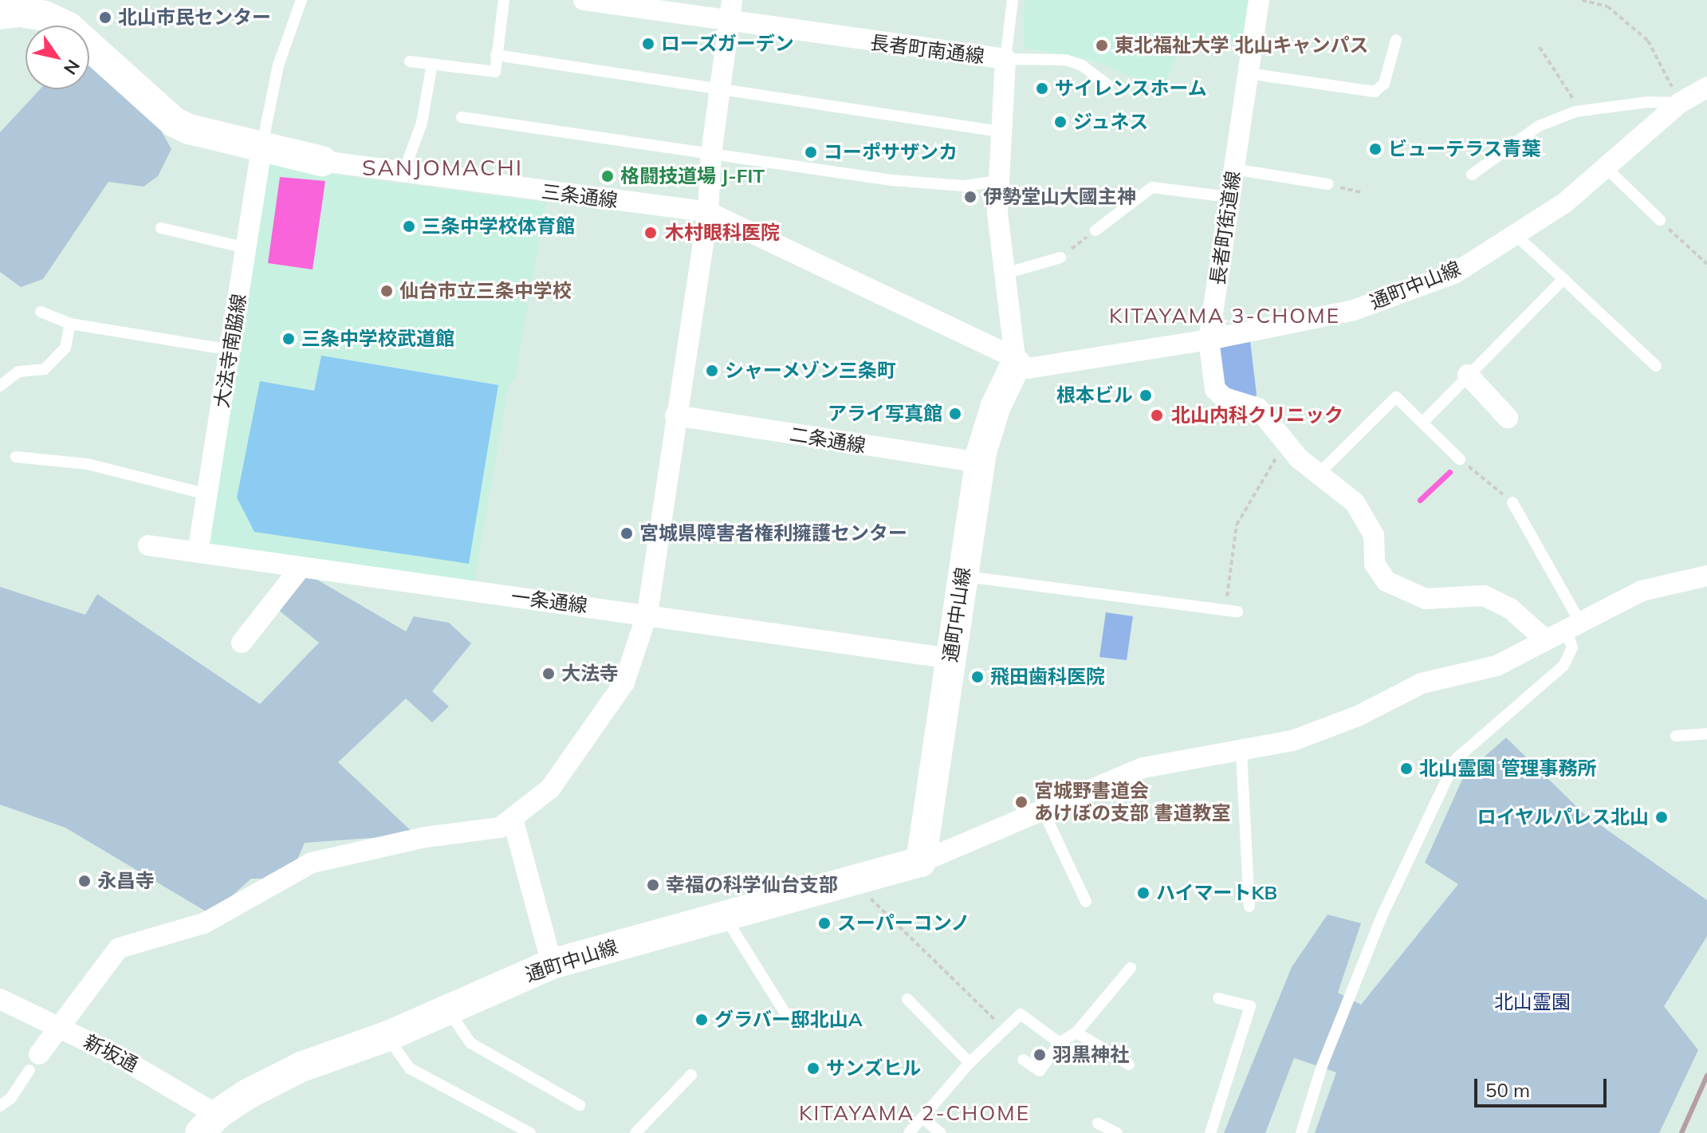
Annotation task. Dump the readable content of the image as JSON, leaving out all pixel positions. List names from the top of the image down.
{
  "streets": {
    "street": [
      "長者町南通線",
      "三条通線",
      "長者町街道線",
      "通町中山線",
      "大法寺南脇線",
      "二条通線",
      "一条通線",
      "新坂通"
    ]
  },
  "crossings": [
    ["長者町南通線", "三条通線"],
    ["長者町南通線", "通町中山線"],
    ["三条通線", "通町中山線"],
    ["三条通線", "大法寺南脇線"],
    ["長者町街道線", "通町中山線"],
    ["通町中山線", "二条通線"],
    ["通町中山線", "一条通線"],
    ["通町中山線", "新坂通"],
    ["大法寺南脇線", "一条通線"]
  ],
  "districts": ["SANJOMACHI", "KITAYAMA 3-CHOME", "KITAYAMA 2-CHOME"],
  "parks": ["北山霊園"],
  "places": [
    "北山市民センター",
    "ローズガーデン",
    "東北福祉大学 北山キャンパス",
    "サイレンスホーム",
    "ジュネス",
    "ビューテラス青葉",
    "コーポサザンカ",
    "格闘技道場 J-FIT",
    "伊勢堂山大國主神",
    "三条中学校体育館",
    "木村眼科医院",
    "仙台市立三条中学校",
    "三条中学校武道館",
    "シャーメゾン三条町",
    "根本ビル",
    "アライ写真館",
    "北山内科クリニック",
    "宮城県障害者権利擁護センター",
    "大法寺",
    "飛田歯科医院",
    "北山霊園 管理事務所",
    "宮城野書道会 あけぼの支部 書道教室",
    "ロイヤルパレス北山",
    "永昌寺",
    "幸福の科学仙台支部",
    "ハイマートKB",
    "スーパーコンノ",
    "グラバー邸北山A",
    "羽黒神社",
    "サンズヒル"
  ],
  "scale_bar": "50 m",
  "north": "bottom right"
}
